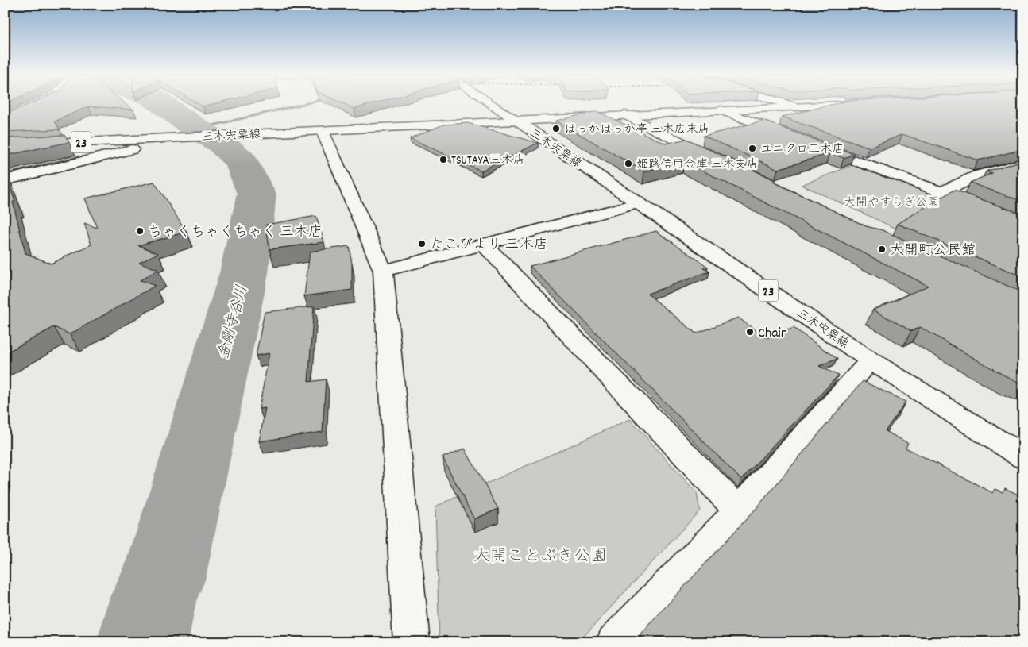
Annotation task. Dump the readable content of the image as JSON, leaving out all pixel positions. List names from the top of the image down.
{
  "streets": {
    "street": ["三木宍粟線", "23"]
  },
  "water": ["金剛寺谷川"],
  "parks": ["大開やすらぎ公園", "大開ことぶき公園"],
  "places": [
    "ほっかほっか亭 三木広末店",
    "ユニクロ三木店",
    "TSUTAYA三木店",
    "姫路信用金庫 三木支店",
    "ちゃくちゃくちゃく 三木店",
    "たこびより 三木店",
    "大開町公民館",
    "Chair"
  ]
}
